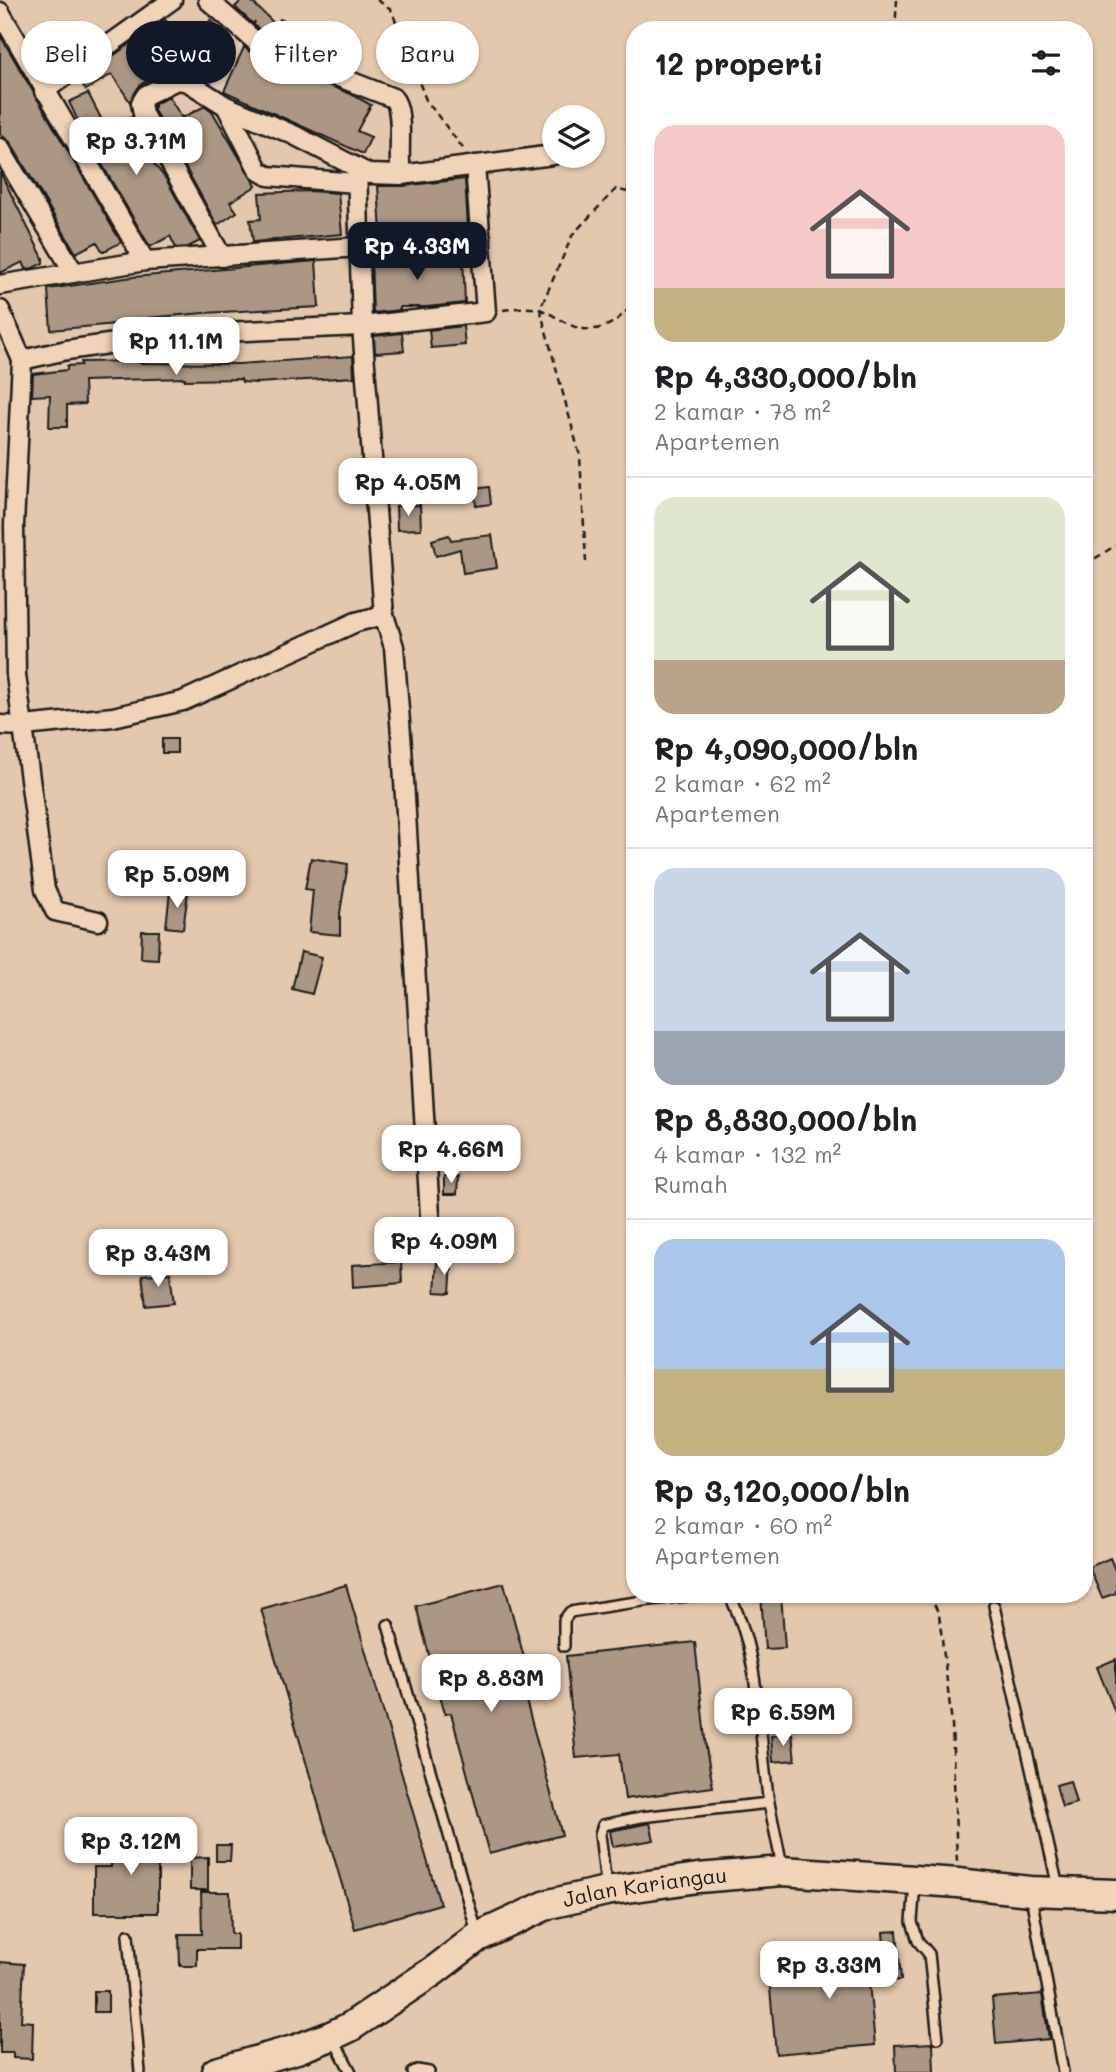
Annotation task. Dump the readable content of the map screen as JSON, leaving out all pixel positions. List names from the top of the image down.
{
  "streets": {
    "main road": ["Jalan Kariangau"]
  },
  "page": {
    "chip": [
      "Beli",
      "Sewa",
      "Filter",
      "Baru"
    ],
    "heading": "12 properti",
    "list": [
      {
        "name": "Rp 4,330,000/bln",
        "note": "2 kamar · 78 m² · Apartemen"
      },
      {
        "name": "Rp 4,090,000/bln",
        "note": "2 kamar · 62 m² · Apartemen"
      },
      {
        "name": "Rp 8,830,000/bln",
        "note": "4 kamar · 132 m² · Rumah"
      },
      {
        "name": "Rp 3,120,000/bln",
        "note": "2 kamar · 60 m² · Apartemen"
      }
    ],
    "price": [
      "Rp 3.71M",
      "Rp 4.33M",
      "Rp 11.1M",
      "Rp 4.05M",
      "Rp 5.09M",
      "Rp 4.66M",
      "Rp 4.09M",
      "Rp 3.43M",
      "Rp 8.83M",
      "Rp 6.59M",
      "Rp 3.12M",
      "Rp 3.33M"
    ]
  }
}
